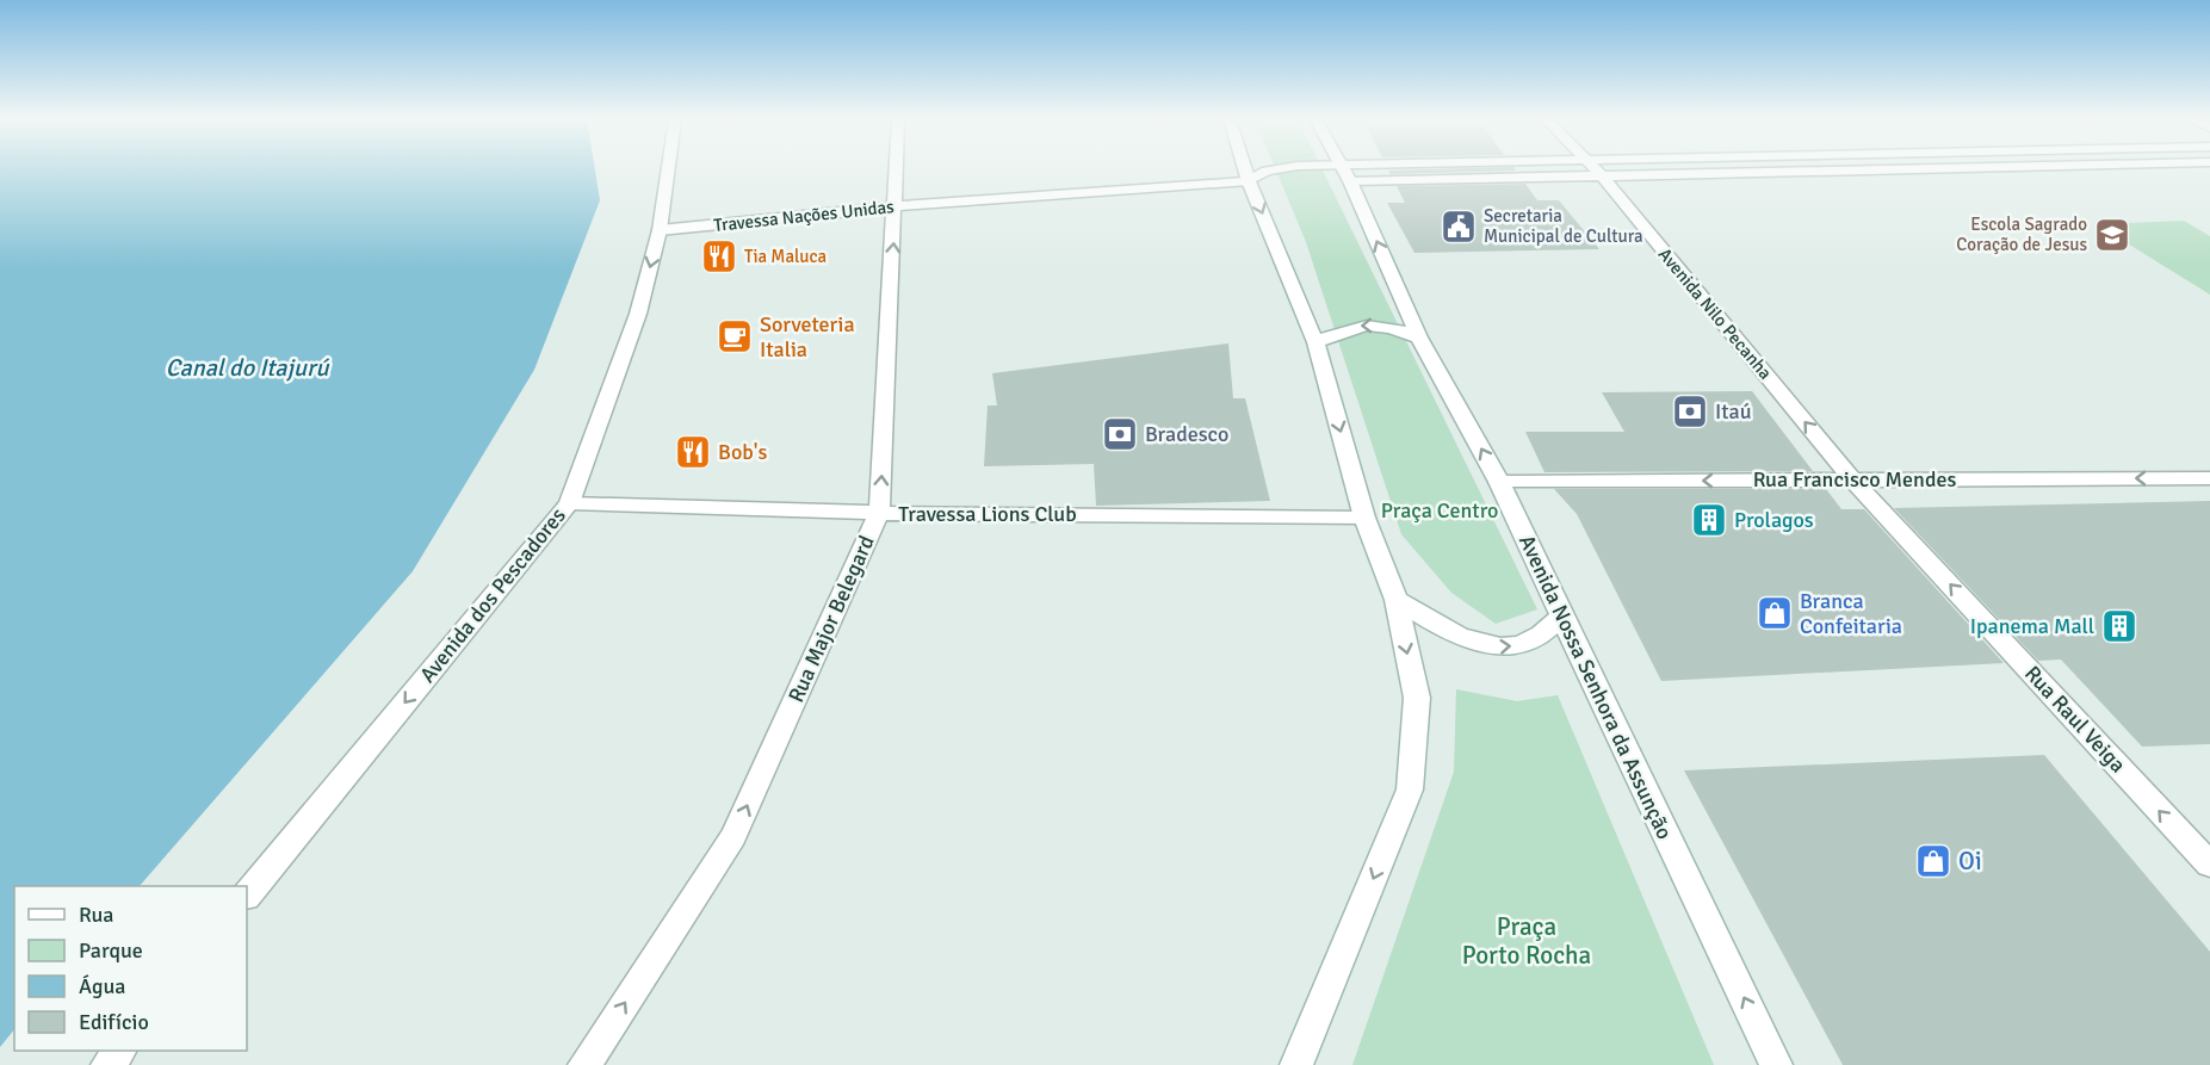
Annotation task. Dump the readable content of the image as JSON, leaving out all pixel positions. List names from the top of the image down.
{
  "streets": {
    "street": [
      "Travessa Nações Unidas",
      "Avenida Nilo Pecanha",
      "Rua Francisco Mendes",
      "Travessa Lions Club",
      "Avenida dos Pescadores",
      "Rua Major Belegard",
      "Avenida Nossa Senhora da Assunção",
      "Rua Raul Veiga"
    ]
  },
  "crossings": [
    ["Travessa Nações Unidas", "Avenida dos Pescadores"],
    ["Travessa Nações Unidas", "Rua Major Belegard"],
    ["Travessa Nações Unidas", "Avenida Nossa Senhora da Assunção"],
    ["Avenida Nilo Pecanha", "Rua Francisco Mendes"],
    ["Avenida Nilo Pecanha", "Rua Raul Veiga"],
    ["Rua Francisco Mendes", "Avenida Nossa Senhora da Assunção"],
    ["Rua Francisco Mendes", "Rua Raul Veiga"],
    ["Travessa Lions Club", "Avenida dos Pescadores"],
    ["Travessa Lions Club", "Rua Major Belegard"]
  ],
  "one_way": [
    "Avenida Nilo Pecanha",
    "Rua Francisco Mendes",
    "Avenida dos Pescadores",
    "Rua Major Belegard",
    "Rua Raul Veiga"
  ],
  "water": ["Canal do Itajurú"],
  "parks": ["Praça Centro", "Praça Porto Rocha"],
  "places": {
    "public building": ["Secretaria Municipal de Cultura"],
    "school or university": ["Escola Sagrado Coração de Jesus"],
    "restaurant": ["Tia Maluca", "Bob's"],
    "cafe": ["Sorveteria Italia"],
    "bank": ["Itaú", "Bradesco"],
    "building": ["Prolagos", "Ipanema Mall"],
    "shop": ["Branca Confeitaria", "Oi"]
  },
  "legend": [
    "Rua",
    "Parque",
    "Água",
    "Edifício"
  ]
}
